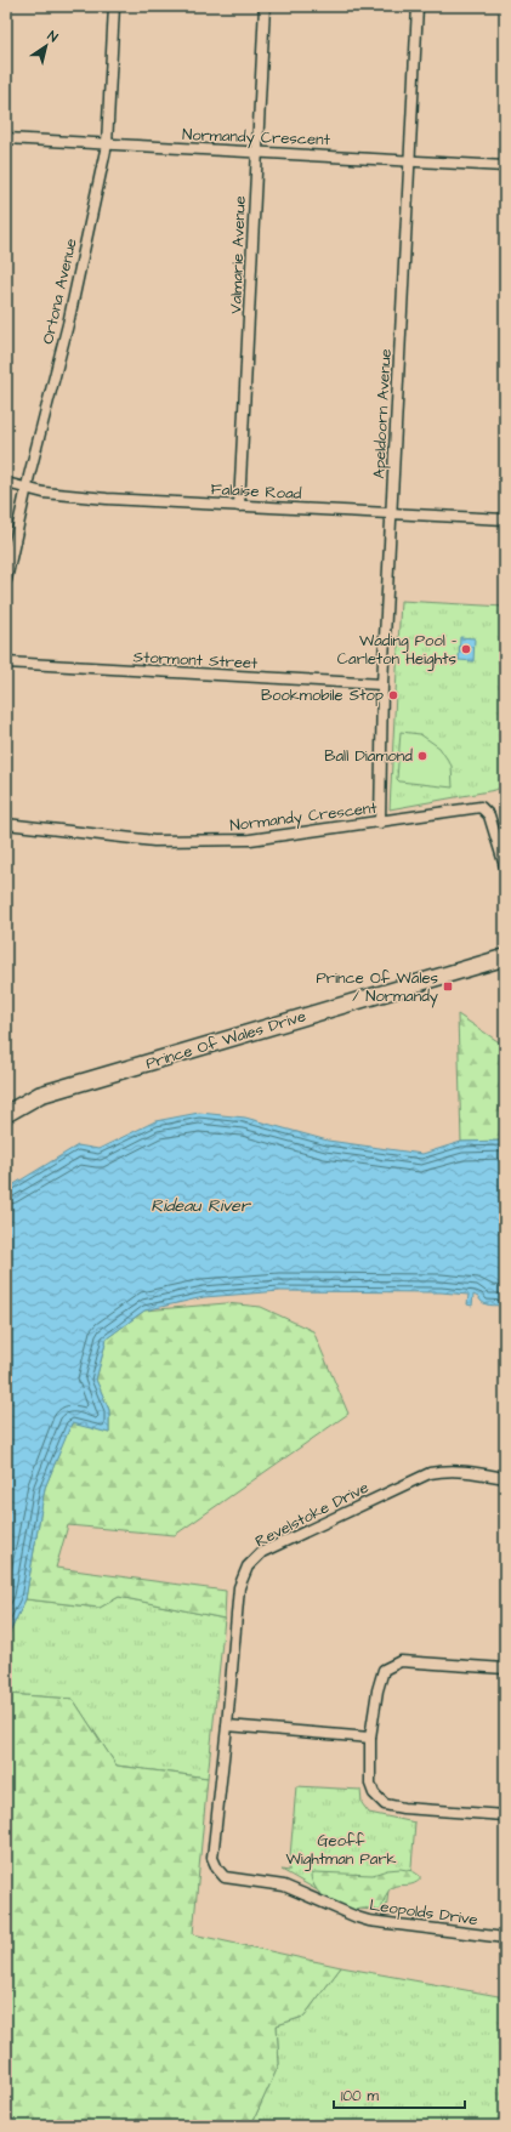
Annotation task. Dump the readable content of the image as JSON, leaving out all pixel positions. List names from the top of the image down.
{
  "streets": {
    "main road": ["Prince Of Wales Drive"],
    "street": [
      "Normandy Crescent",
      "Valmarie Avenue",
      "Ortona Avenue",
      "Apeldoorn Avenue",
      "Falaise Road",
      "Stormont Street",
      "Revelstoke Drive",
      "Leopolds Drive"
    ]
  },
  "crossings": [
    ["Normandy Crescent", "Valmarie Avenue"],
    ["Normandy Crescent", "Ortona Avenue"],
    ["Normandy Crescent", "Apeldoorn Avenue"],
    ["Valmarie Avenue", "Falaise Road"],
    ["Ortona Avenue", "Falaise Road"],
    ["Apeldoorn Avenue", "Falaise Road"],
    ["Apeldoorn Avenue", "Stormont Street"],
    ["Revelstoke Drive", "Leopolds Drive"]
  ],
  "water": ["Rideau River"],
  "parks": ["Geoff Wightman Park"],
  "places": {
    "other": ["Wading Pool - Carleton Heights", "Bookmobile Stop", "Ball Diamond"],
    "transit": ["Prince Of Wales / Normandy"]
  },
  "scale_bar": "100 m",
  "north": "top right"
}
